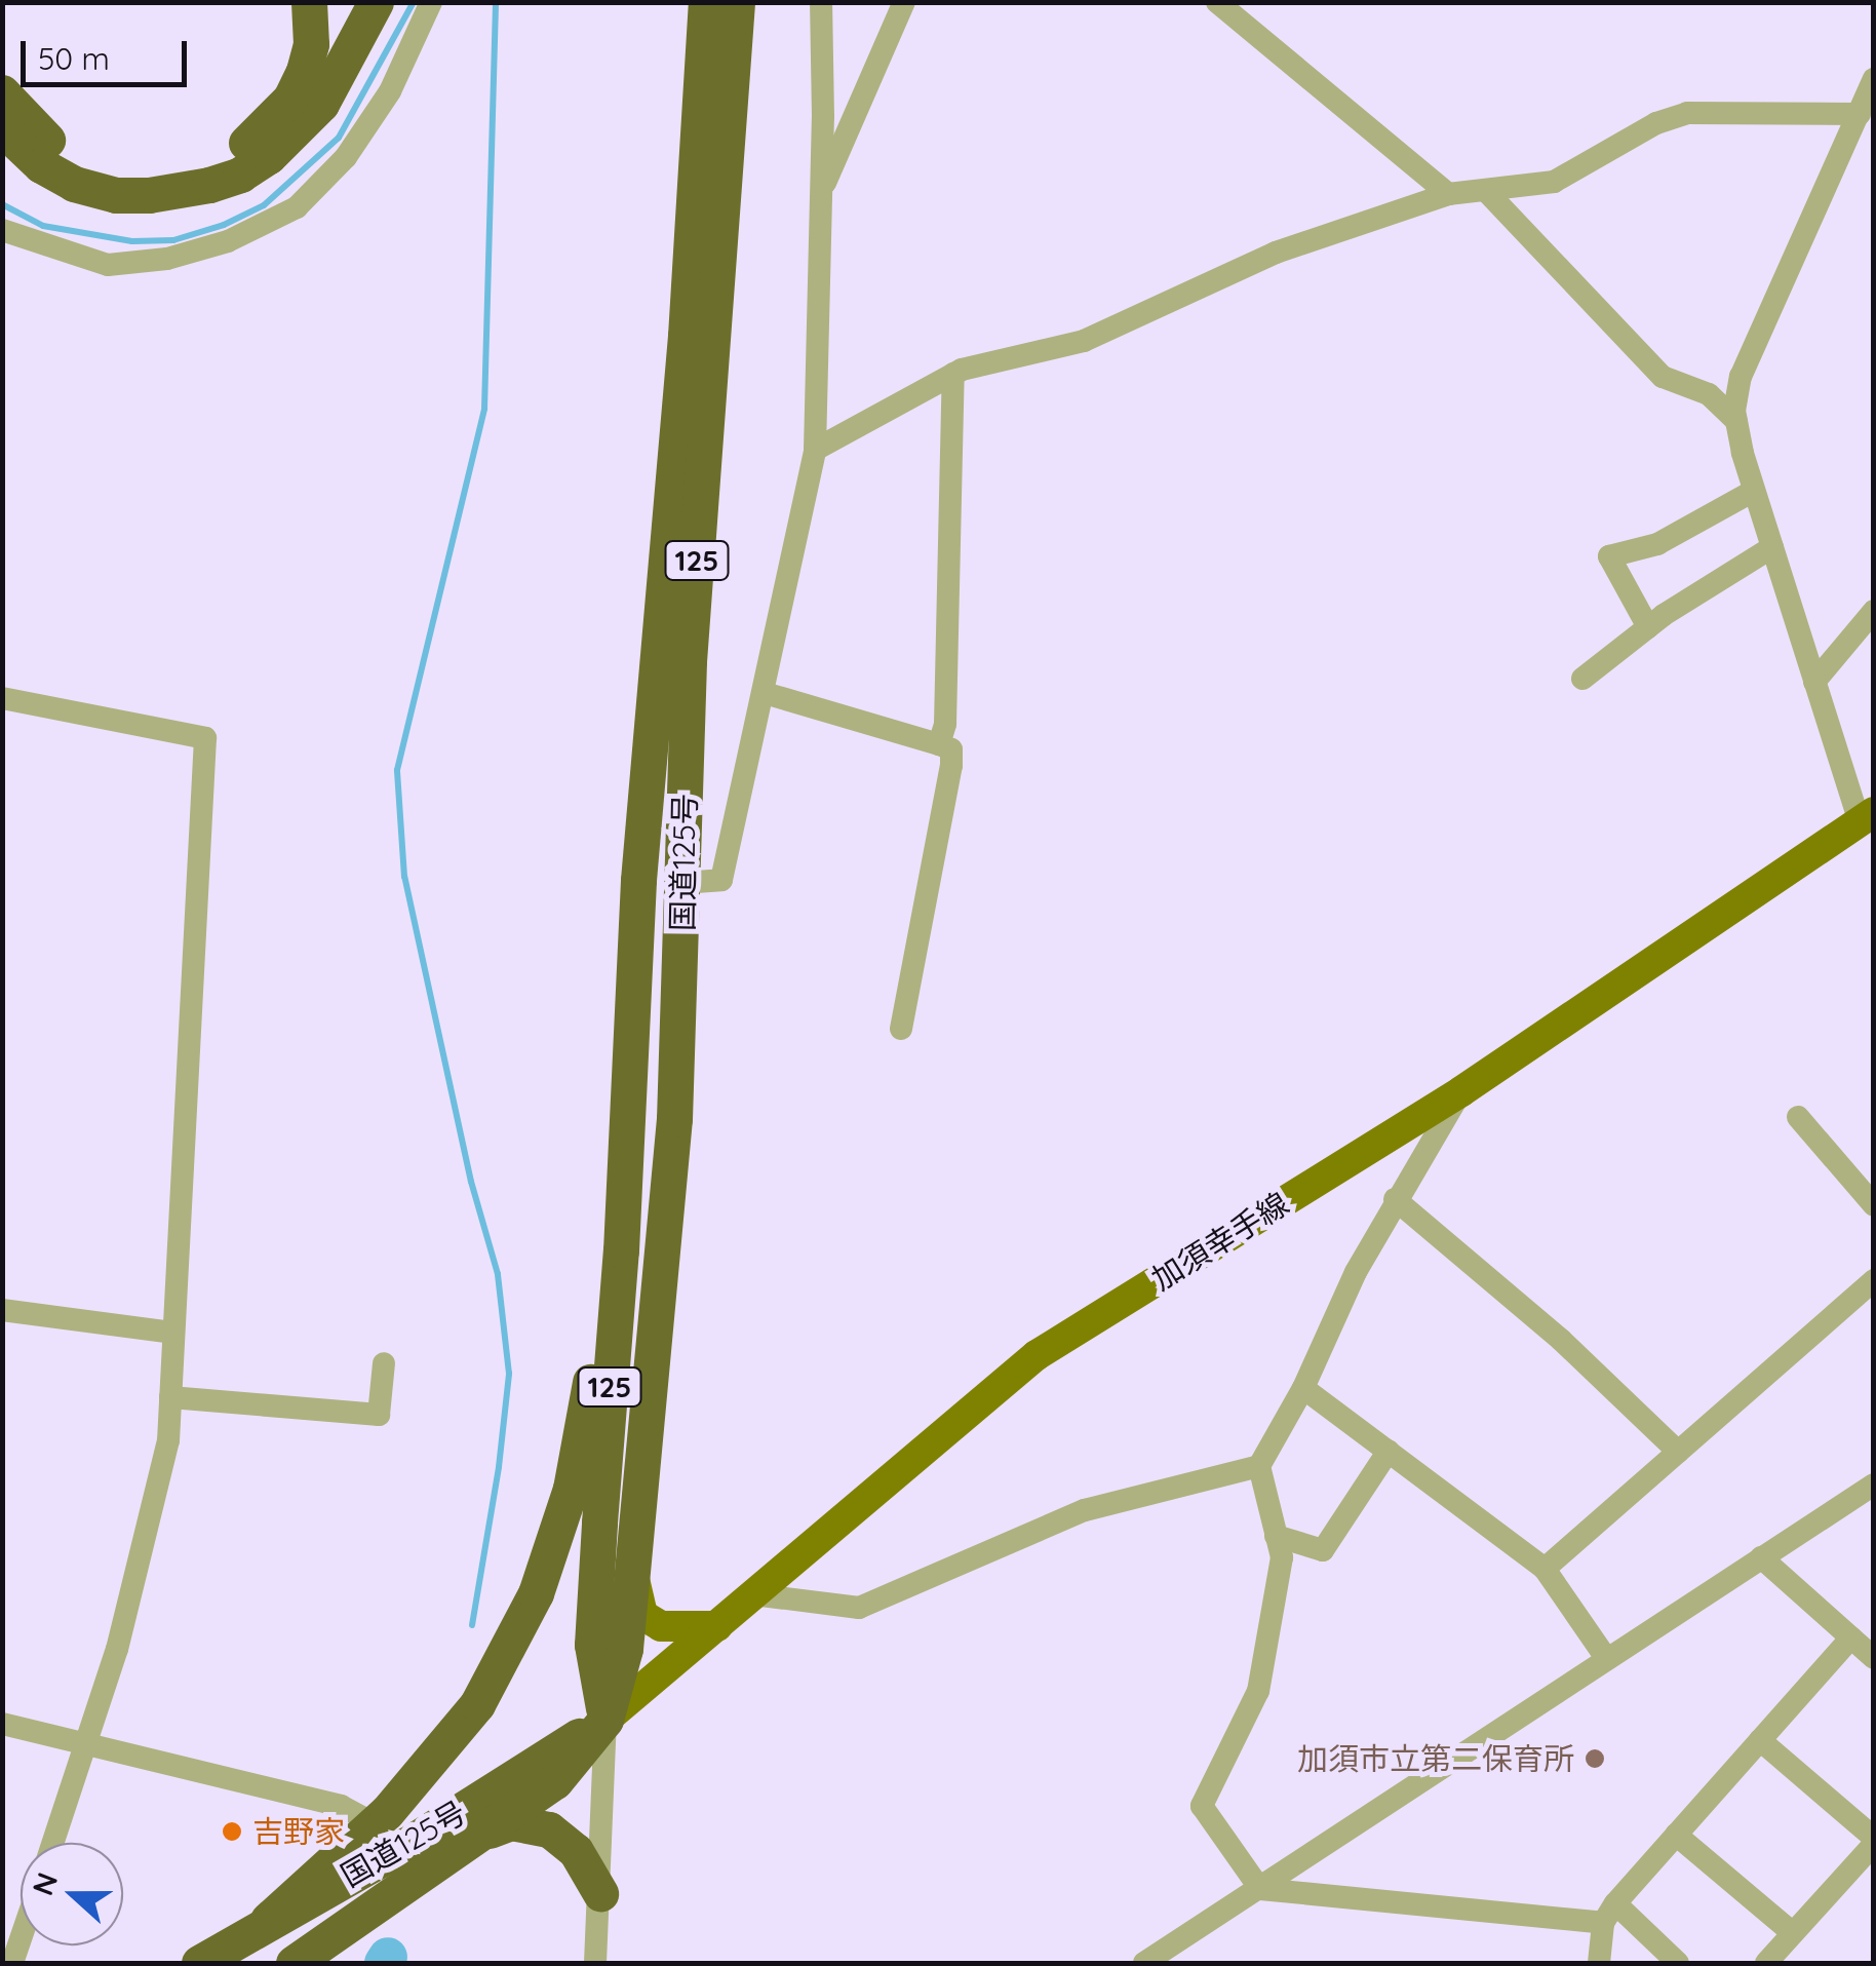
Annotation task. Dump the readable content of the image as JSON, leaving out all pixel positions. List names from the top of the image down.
{
  "streets": {
    "highway": ["125", "国道125号"],
    "main road": ["加須幸手線"]
  },
  "crossings": [
    ["国道125号", "加須幸手線"]
  ],
  "places": ["加須市立第二保育所", "吉野家"],
  "scale_bar": "50 m",
  "north": "left"
}
